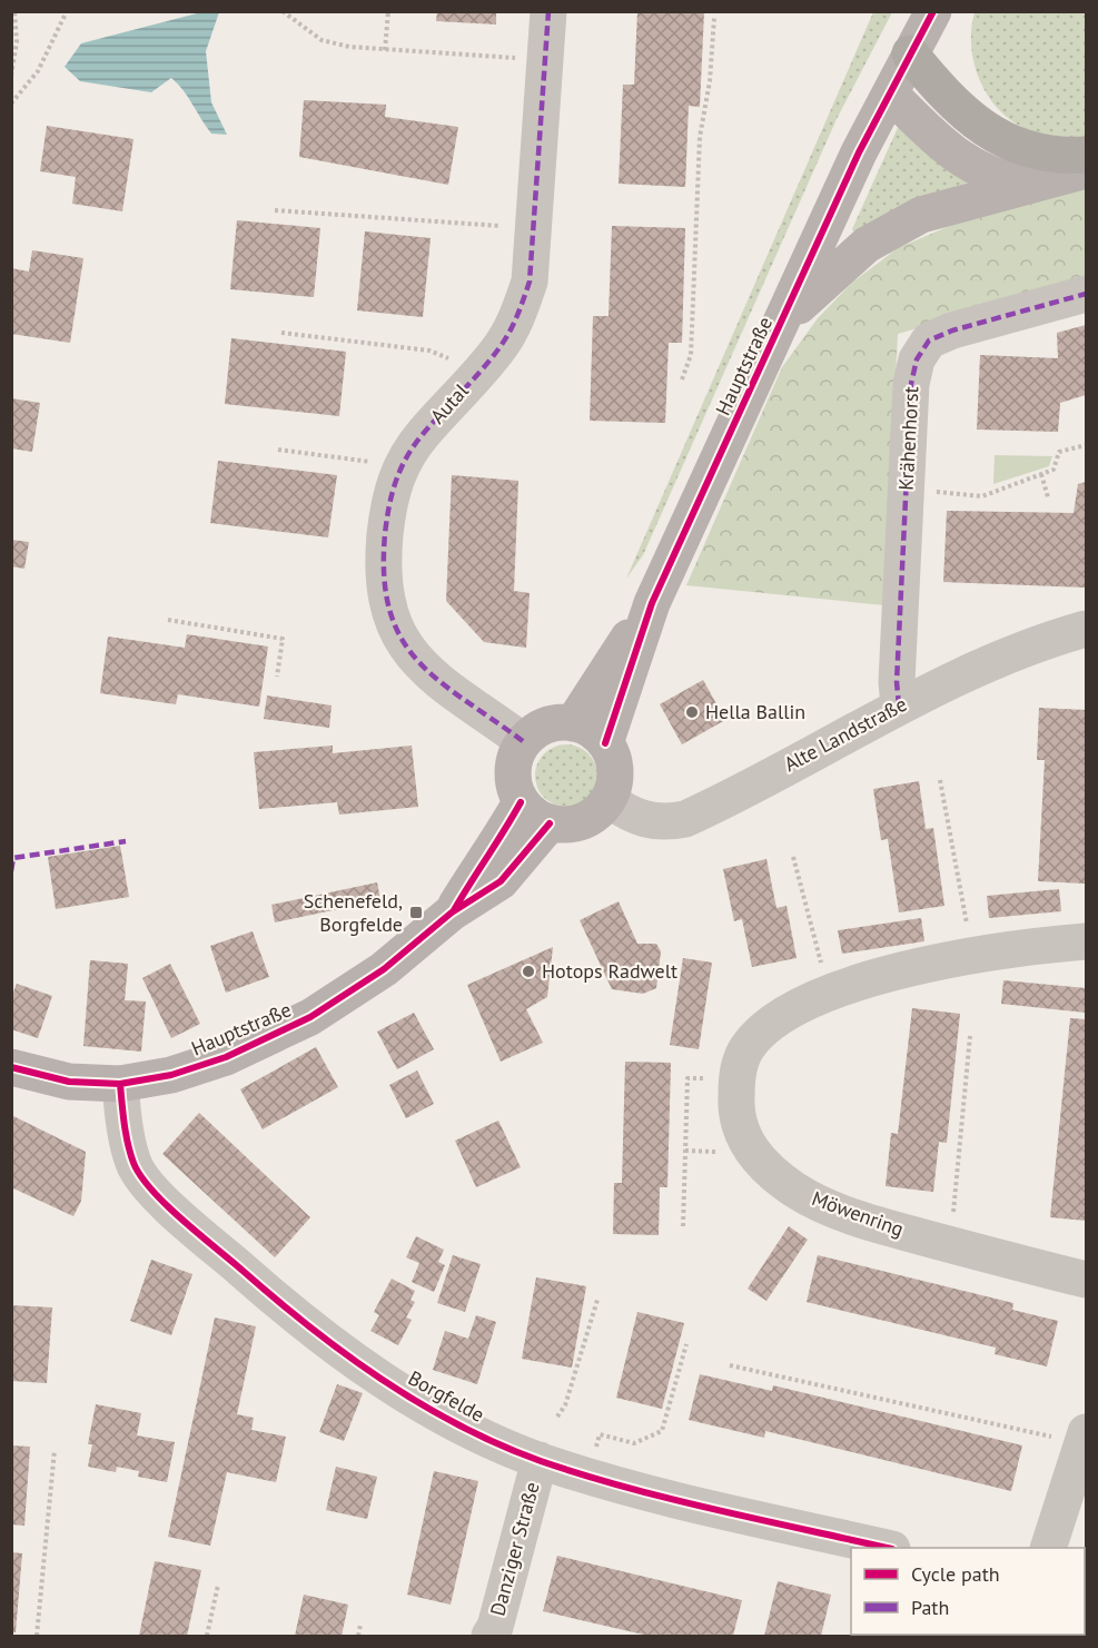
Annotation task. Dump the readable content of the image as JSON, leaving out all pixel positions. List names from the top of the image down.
{
  "streets": {
    "main road": ["Hauptstraße"],
    "street": [
      "Autal",
      "Krähenhorst",
      "Alte Landstraße",
      "Möwenring",
      "Borgfelde",
      "Danziger Straße"
    ]
  },
  "crossings": [
    ["Hauptstraße", "Autal"],
    ["Hauptstraße", "Alte Landstraße"],
    ["Hauptstraße", "Borgfelde"],
    ["Autal", "Alte Landstraße"],
    ["Krähenhorst", "Alte Landstraße"],
    ["Borgfelde", "Danziger Straße"]
  ],
  "places": {
    "other": ["Hella Ballin", "Hotops Radwelt"],
    "transit": ["Schenefeld, Borgfelde"]
  },
  "legend": ["Cycle path", "Path"]
}
